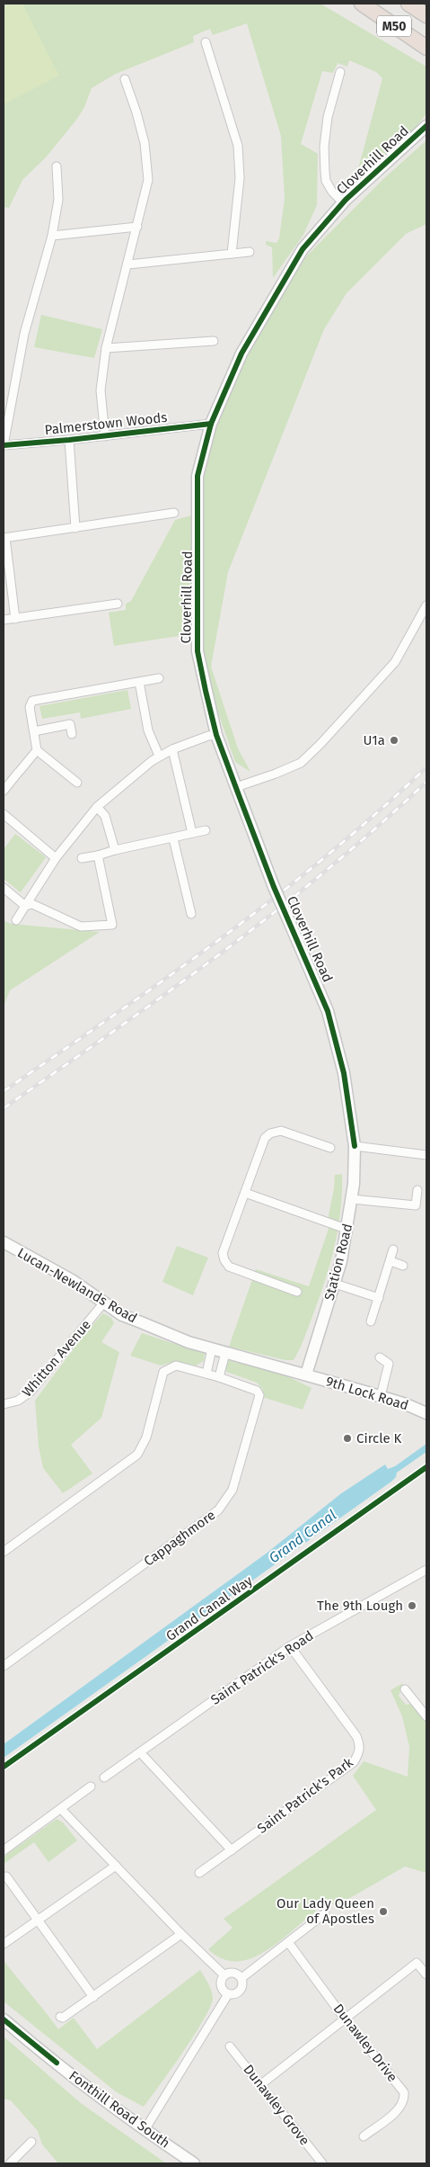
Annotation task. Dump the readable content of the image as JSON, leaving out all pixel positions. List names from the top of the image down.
{
  "streets": {
    "highway": ["M50"],
    "street": [
      "Cloverhill Road",
      "Palmerstown Woods",
      "Station Road",
      "Lucan-Newlands Road",
      "Whitton Avenue",
      "9th Lock Road",
      "Cappaghmore",
      "Saint Patrick's Road",
      "Saint Patrick's Park",
      "Dunawley Drive",
      "Dunawley Grove",
      "Fonthill Road South"
    ],
    "cycle path": ["Grand Canal Way"]
  },
  "crossings": [
    ["Cloverhill Road", "Palmerstown Woods"],
    ["Cloverhill Road", "Station Road"],
    ["Station Road", "Lucan-Newlands Road"],
    ["Station Road", "9th Lock Road"],
    ["Lucan-Newlands Road", "Whitton Avenue"],
    ["Lucan-Newlands Road", "9th Lock Road"],
    ["Saint Patrick's Road", "Saint Patrick's Park"]
  ],
  "water": ["Grand Canal"],
  "places": [
    "U1a",
    "Circle K",
    "The 9th Lough",
    "Our Lady Queen of Apostles"
  ]
}
